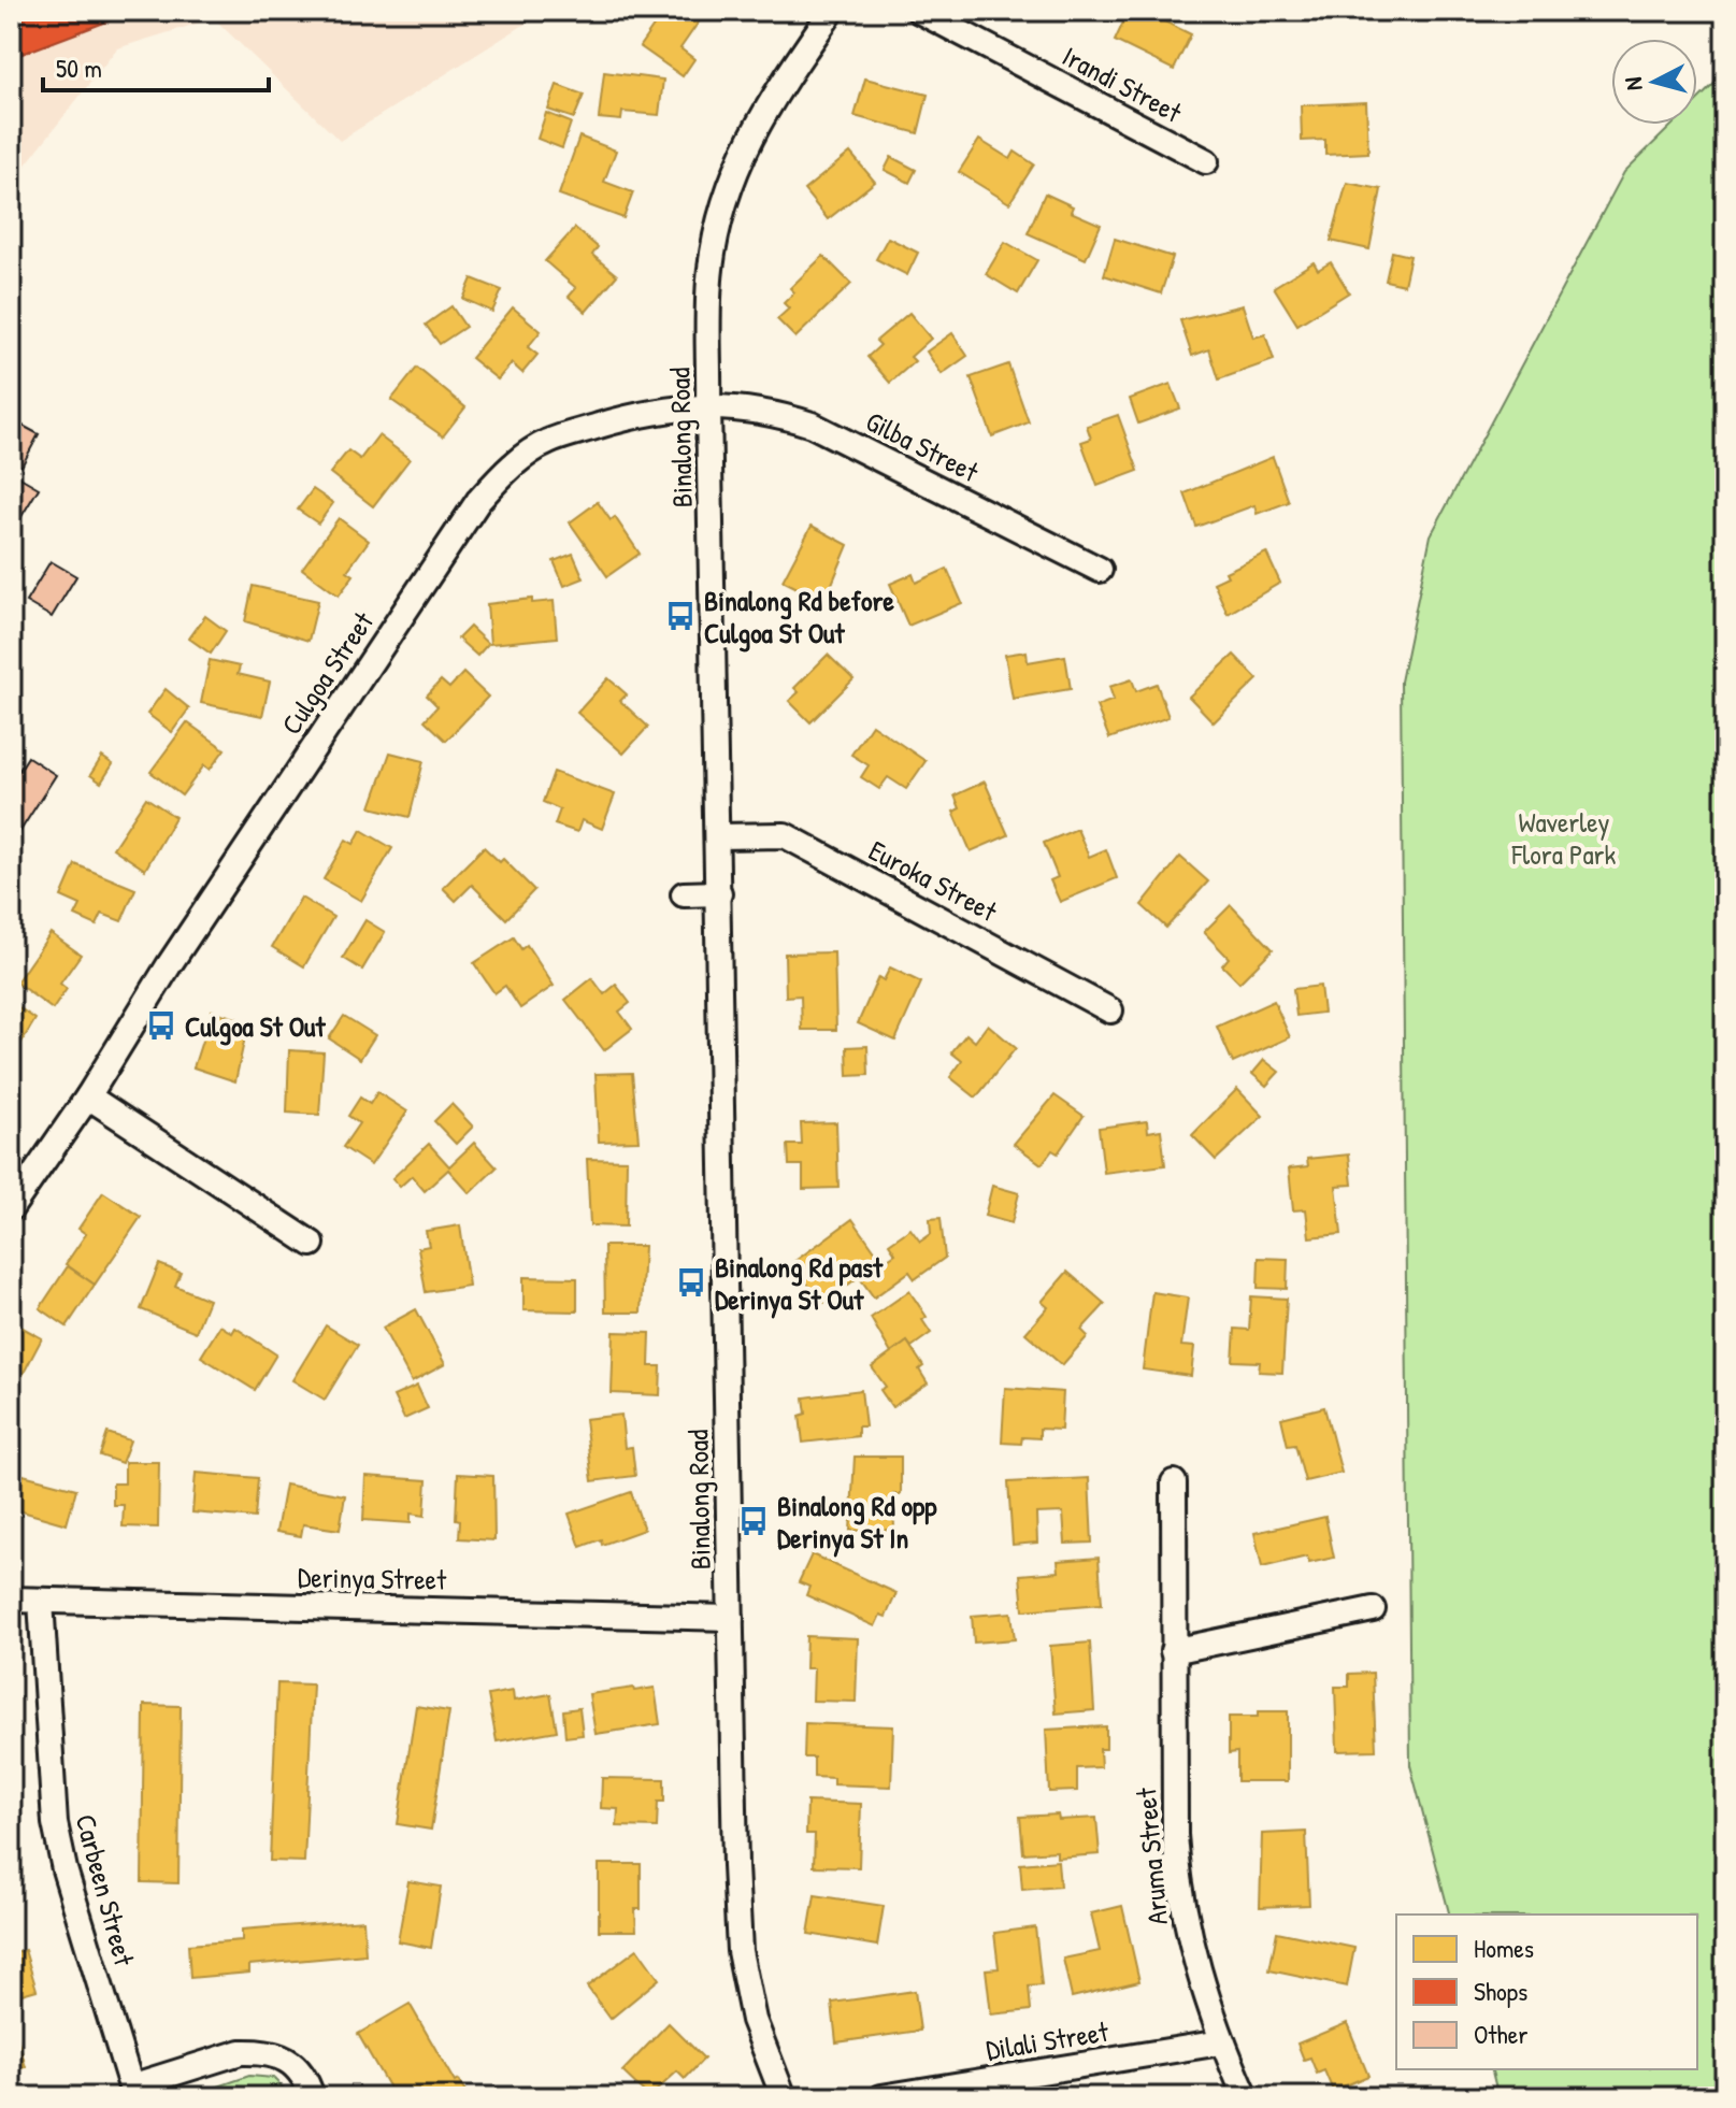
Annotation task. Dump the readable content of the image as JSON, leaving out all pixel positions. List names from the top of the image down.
{
  "streets": {
    "street": [
      "Irandi Street",
      "Binalong Road",
      "Gilba Street",
      "Culgoa Street",
      "Euroka Street",
      "Derinya Street",
      "Aruma Street",
      "Carbeen Street",
      "Dilali Street"
    ]
  },
  "crossings": [
    ["Binalong Road", "Gilba Street"],
    ["Binalong Road", "Culgoa Street"],
    ["Binalong Road", "Euroka Street"],
    ["Binalong Road", "Derinya Street"],
    ["Gilba Street", "Culgoa Street"],
    ["Derinya Street", "Carbeen Street"],
    ["Aruma Street", "Dilali Street"]
  ],
  "parks": ["Waverley Flora Park"],
  "places": {
    "bus stop": [
      "Binalong Rd before Culgoa St Out",
      "Culgoa St Out",
      "Binalong Rd past Derinya St Out",
      "Binalong Rd opp Derinya St In"
    ]
  },
  "legend": ["Homes", "Shops", "Other"],
  "scale_bar": "50 m",
  "north": "left"
}
